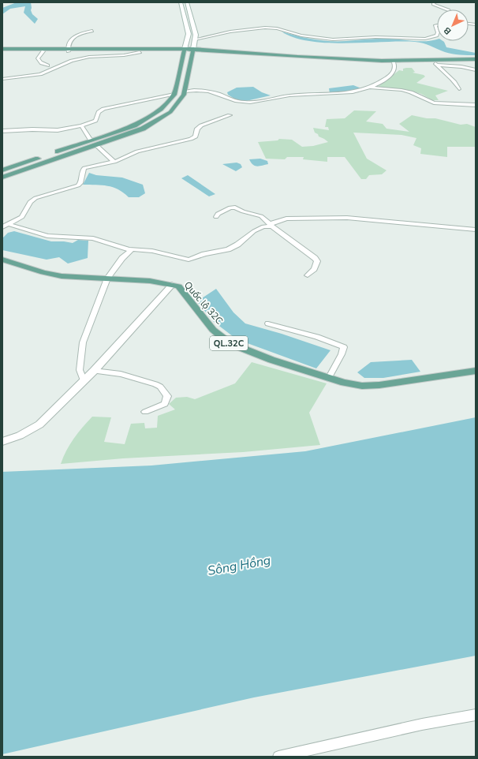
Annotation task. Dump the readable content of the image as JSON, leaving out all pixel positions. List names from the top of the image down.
{
  "streets": {
    "main road": ["Quốc lộ 32C", "QL.32C"]
  },
  "water": ["Sông Hồng"],
  "north": "bottom left"
}
